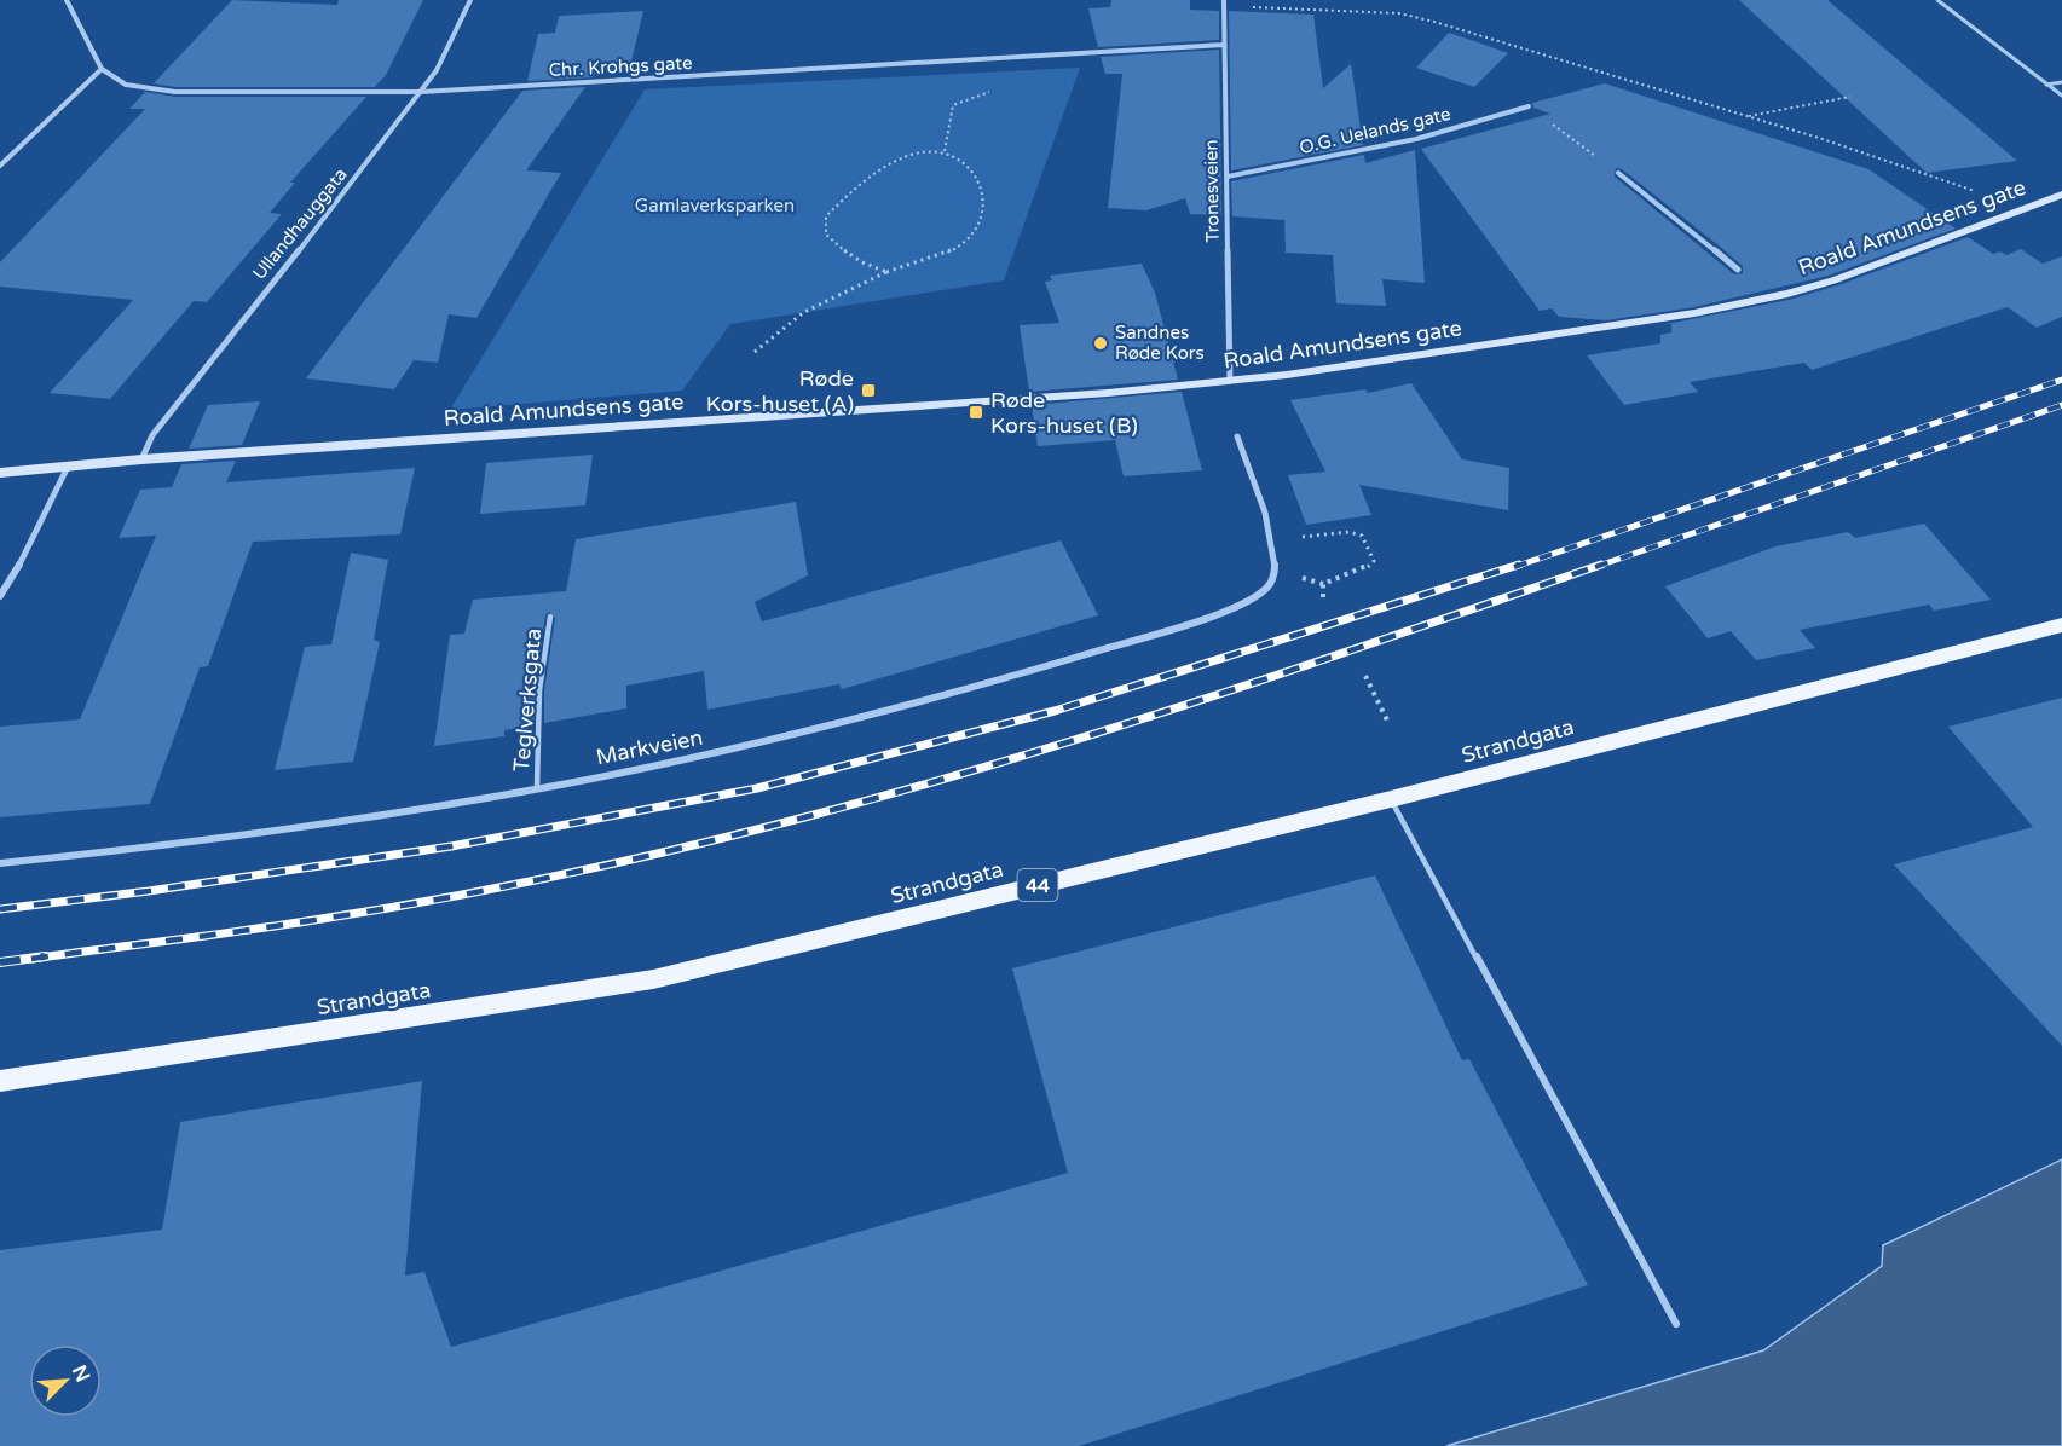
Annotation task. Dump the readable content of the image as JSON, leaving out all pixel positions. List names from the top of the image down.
{
  "streets": {
    "main road": ["Strandgata", "44"],
    "street": [
      "Chr. Krohgs gate",
      "O.G. Uelands gate",
      "Tronesveien",
      "Ullandhauggata",
      "Roald Amundsens gate",
      "Markveien"
    ],
    "lane": ["Teglverksgata"]
  },
  "crossings": [
    ["Chr. Krohgs gate", "Tronesveien"],
    ["Chr. Krohgs gate", "Ullandhauggata"],
    ["O.G. Uelands gate", "Tronesveien"],
    ["Tronesveien", "Roald Amundsens gate"],
    ["Ullandhauggata", "Roald Amundsens gate"],
    ["Teglverksgata", "Markveien"]
  ],
  "parks": ["Gamlaverksparken"],
  "places": {
    "other": ["Sandnes Røde Kors"],
    "transit": ["Røde Kors-huset (A)", "Røde Kors-huset (B)"]
  },
  "north": "top right"
}
